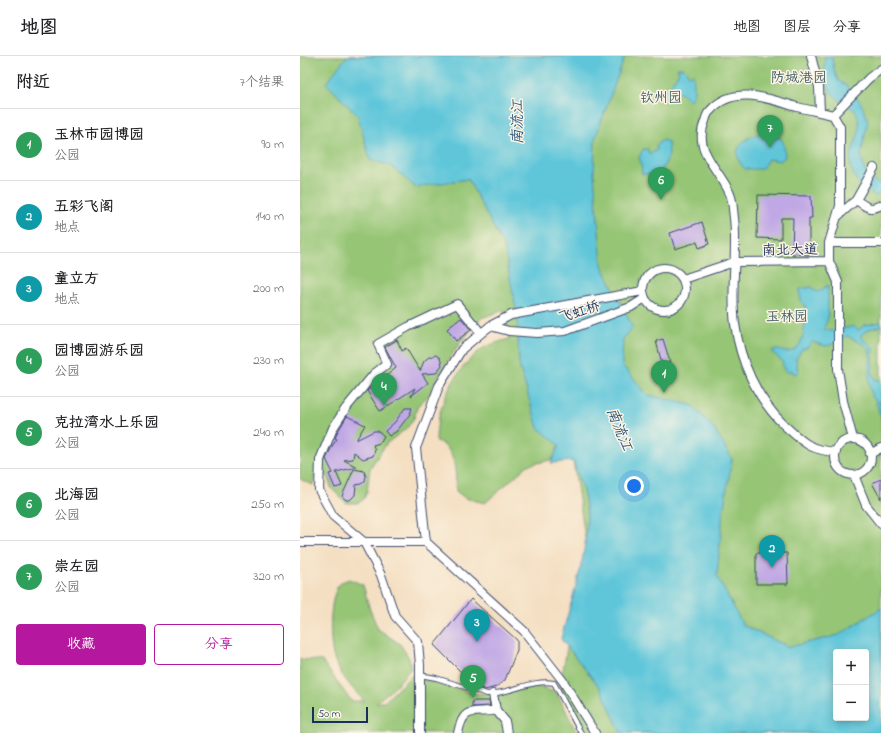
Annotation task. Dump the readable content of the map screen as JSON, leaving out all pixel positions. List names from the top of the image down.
{
  "streets": {
    "street": ["南北大道", "飞虹桥"]
  },
  "crossings": [
    ["南北大道", "飞虹桥"]
  ],
  "water": ["南流江"],
  "parks": ["防城港园", "钦州园", "玉林园"],
  "scale_bar": "50 m",
  "page": {
    "header": "地图",
    "nav": ["地图", "图层", "分享"],
    "heading": ["附近", "7个结果"],
    "list": [
      {
        "mark": "1",
        "name": "玉林市园博园",
        "note": "公园",
        "value": "90 m"
      },
      {
        "mark": "2",
        "name": "五彩飞阁",
        "note": "地点",
        "value": "140 m"
      },
      {
        "mark": "3",
        "name": "童立方",
        "note": "地点",
        "value": "200 m"
      },
      {
        "mark": "4",
        "name": "园博园游乐园",
        "note": "公园",
        "value": "230 m"
      },
      {
        "mark": "5",
        "name": "克拉湾水上乐园",
        "note": "公园",
        "value": "240 m"
      },
      {
        "mark": "6",
        "name": "北海园",
        "note": "公园",
        "value": "250 m"
      },
      {
        "mark": "7",
        "name": "崇左园",
        "note": "公园",
        "value": "320 m"
      }
    ],
    "pins": [
      "7",
      "6",
      "1",
      "4",
      "2",
      "3",
      "5"
    ],
    "buttons": ["收藏", "分享"],
    "map_buttons": ["+", "−"],
    "scale": "50 m"
  }
}
